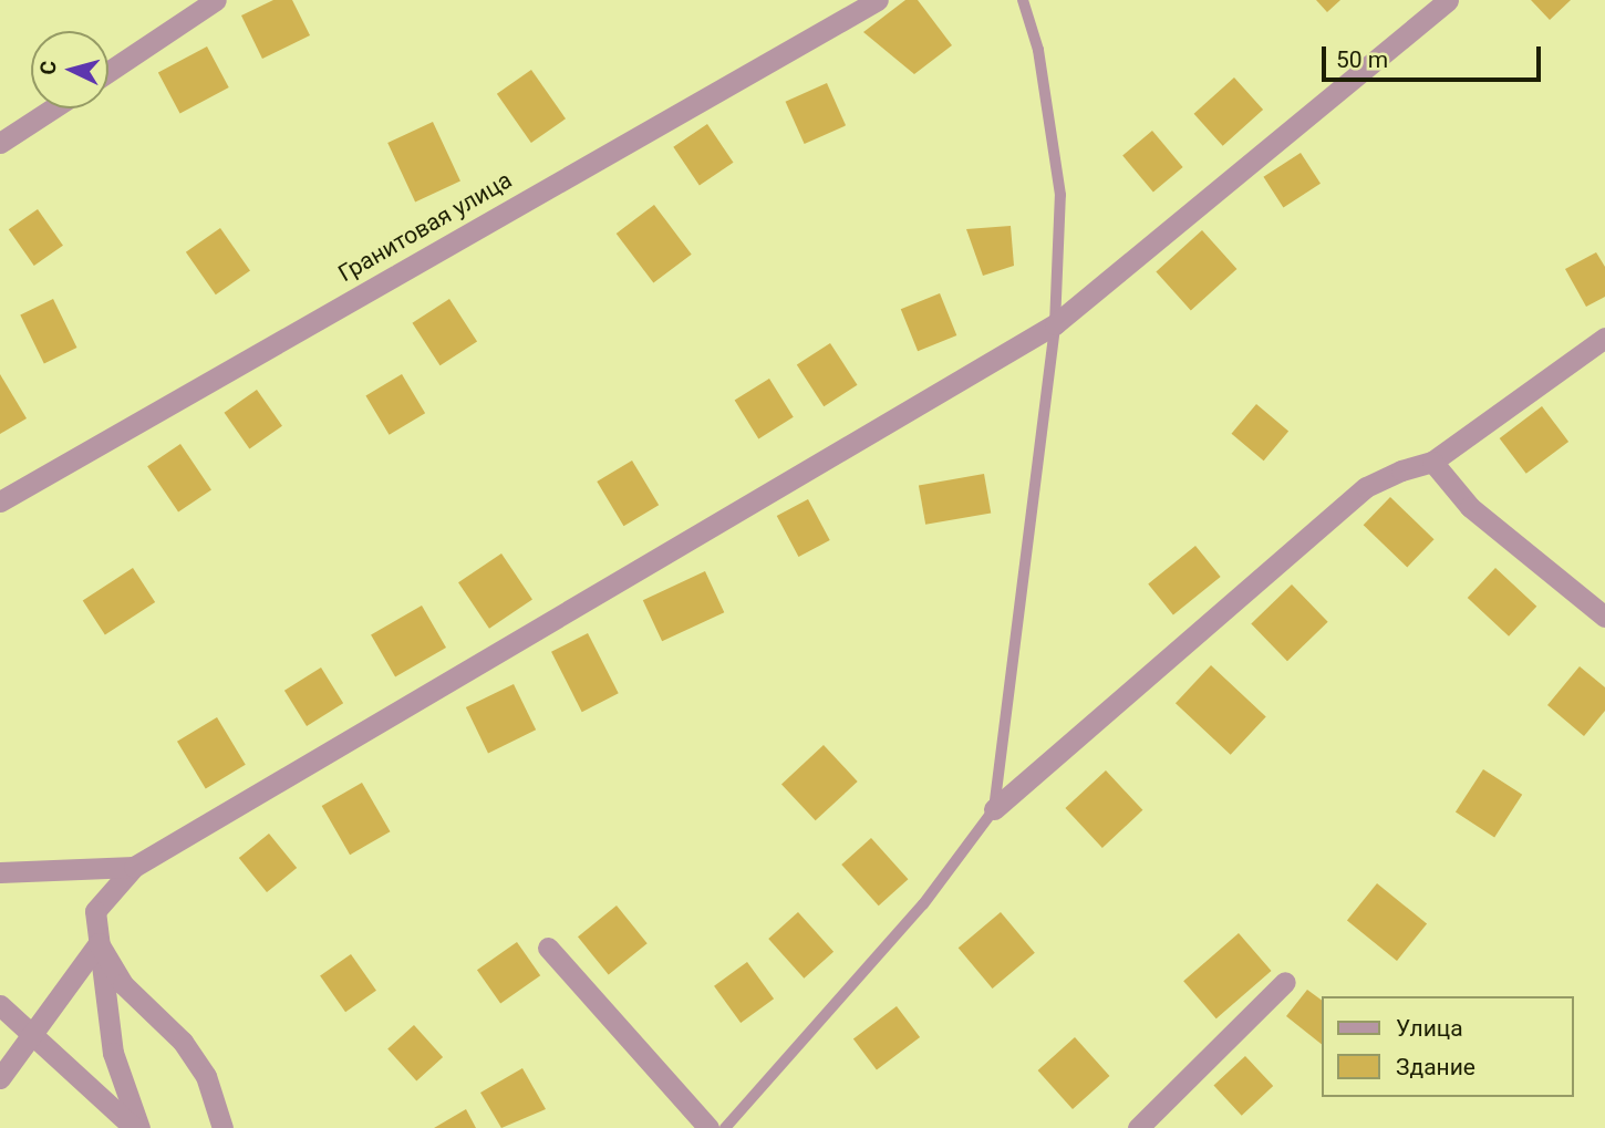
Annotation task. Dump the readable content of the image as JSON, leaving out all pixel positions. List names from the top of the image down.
{
  "streets": {
    "street": ["Гранитовая улица"]
  },
  "legend": ["Улица", "Здание"],
  "scale_bar": "50 m",
  "north": "left"
}
